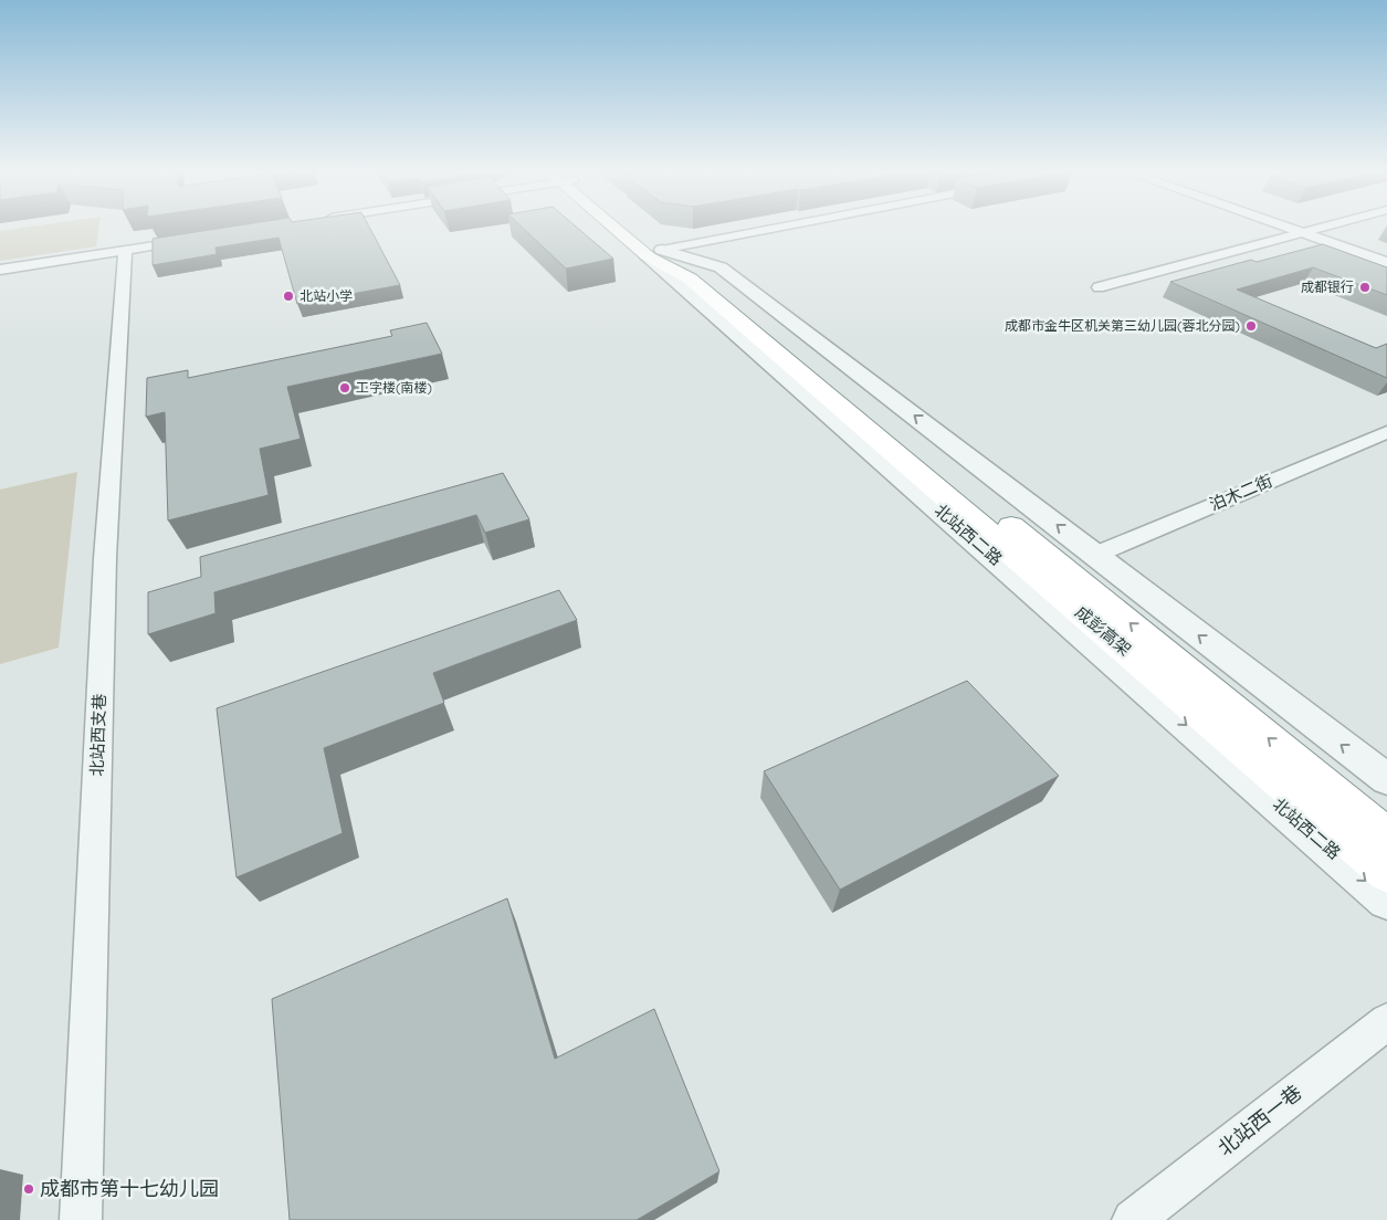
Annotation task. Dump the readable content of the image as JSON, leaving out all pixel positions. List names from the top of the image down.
{
  "streets": {
    "main road": ["北站西二路", "成彭高架"],
    "street": ["泊木二街", "北站西支巷", "北站西一巷"]
  },
  "crossings": [
    ["泊木二街", "北站西二路"]
  ],
  "places": [
    "成都银行",
    "北站小学",
    "成都市金牛区机关第三幼儿园(蓉北分园)",
    "工字楼(南楼)",
    "成都市第十七幼儿园"
  ]
}
